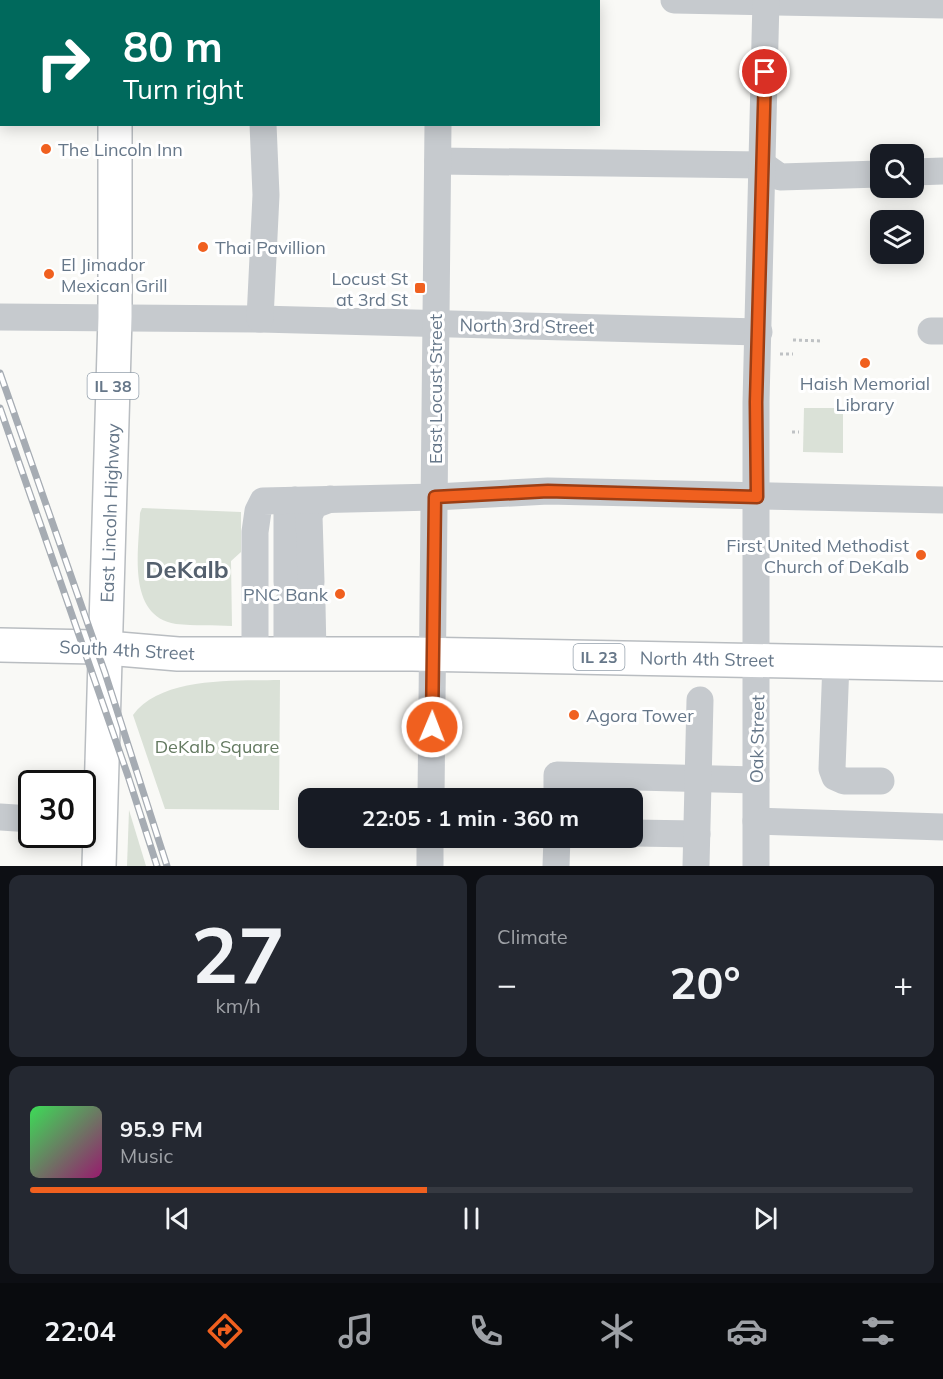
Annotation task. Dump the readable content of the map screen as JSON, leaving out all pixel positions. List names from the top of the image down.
{
  "streets": {
    "main road": [
      "IL 38",
      "East Lincoln Highway",
      "South 4th Street",
      "IL 23",
      "North 4th Street"
    ],
    "street": ["North 3rd Street", "East Locust Street", "Oak Street"]
  },
  "crossings": [
    ["North 3rd Street", "East Locust Street"],
    ["North 3rd Street", "East Lincoln Highway"],
    ["North 3rd Street", "Oak Street"],
    ["East Locust Street", "North 4th Street"],
    ["East Lincoln Highway", "South 4th Street"],
    ["South 4th Street", "North 4th Street"],
    ["North 4th Street", "Oak Street"]
  ],
  "districts": ["DeKalb"],
  "parks": ["DeKalb Square"],
  "places": {
    "other": [
      "The Lincoln Inn",
      "Thai Pavillion",
      "El Jimador Mexican Grill",
      "Haish Memorial Library",
      "First United Methodist Church of DeKalb",
      "PNC Bank",
      "Agora Tower"
    ],
    "transit": ["Locust St at 3rd St"]
  },
  "page": {
    "turn": ["80 m", "Turn right"],
    "limit": "30",
    "trip": "22:05 · 1 min · 360 m",
    "tile": [
      ["27", "km/h"],
      "Climate"
    ],
    "heat": ["−", "20°", "+"],
    "song": ["95.9 FM", "Music"],
    "tabs": "22:04"
  }
}
